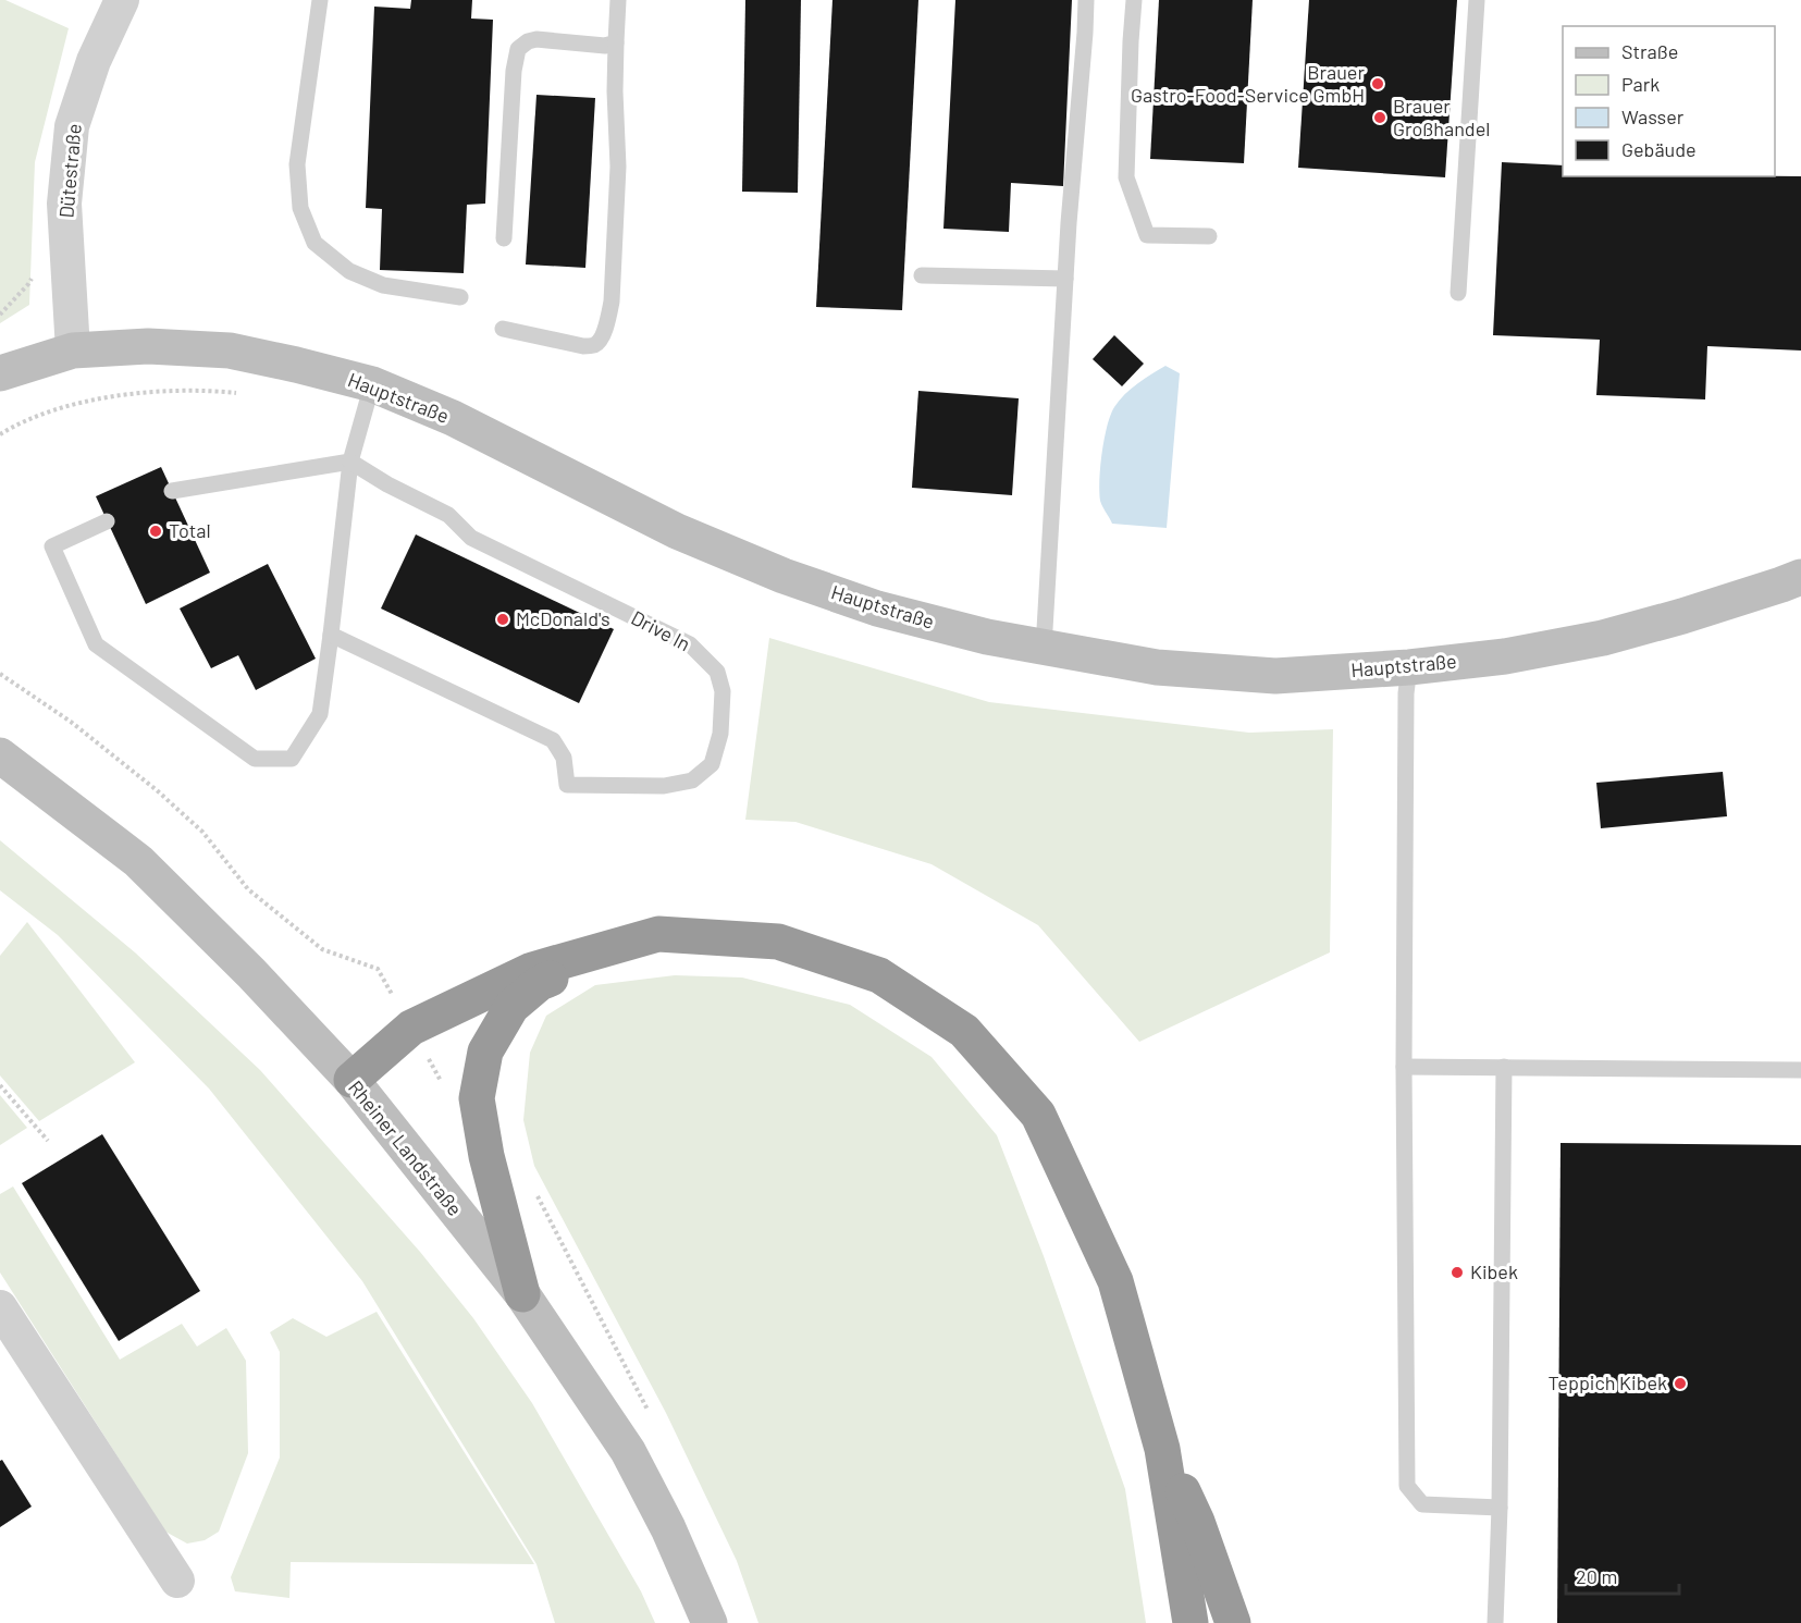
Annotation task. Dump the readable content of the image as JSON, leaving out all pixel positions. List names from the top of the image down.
{
  "streets": {
    "street": ["Dütestraße", "Hauptstraße", "Rheiner Landstraße"],
    "lane": ["Drive In"]
  },
  "crossings": [
    ["Dütestraße", "Hauptstraße"]
  ],
  "places": [
    "Brauer Gastro-Food-Service GmbH",
    "Brauer Großhandel",
    "Total",
    "McDonald's",
    "Kibek",
    "Teppich Kibek"
  ],
  "legend": [
    "Straße",
    "Park",
    "Wasser",
    "Gebäude"
  ],
  "scale_bar": "20 m"
}
